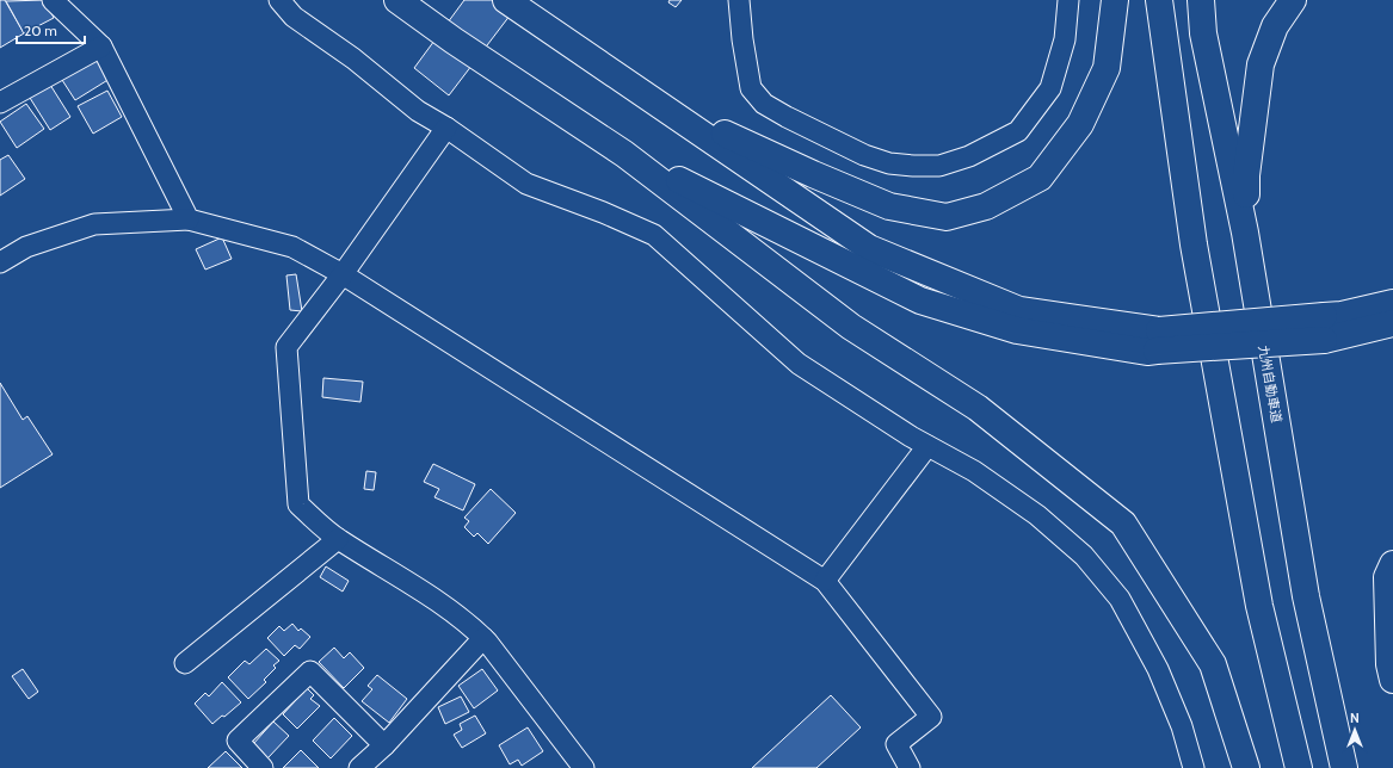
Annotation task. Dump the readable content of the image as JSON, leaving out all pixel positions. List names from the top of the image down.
{
  "streets": {
    "main road": ["九州自動車道"]
  },
  "scale_bar": "20 m",
  "north": "top"
}
